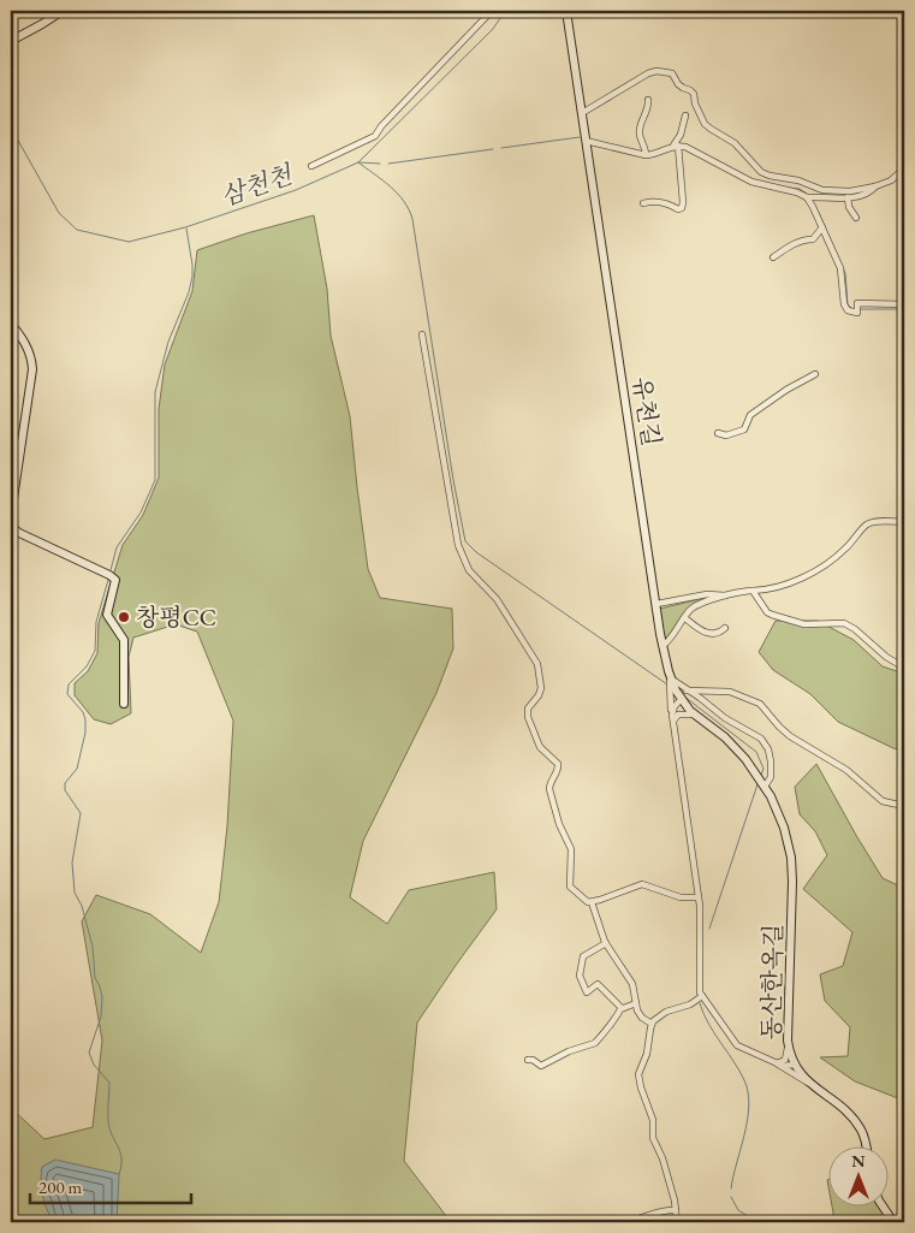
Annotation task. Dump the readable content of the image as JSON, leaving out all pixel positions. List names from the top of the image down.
{
  "streets": {
    "street": ["유천길", "동산한옥길"]
  },
  "crossings": [
    ["유천길", "동산한옥길"]
  ],
  "water": ["삼천천"],
  "places": ["창평CC"],
  "scale_bar": "200 m",
  "north": "top"
}
